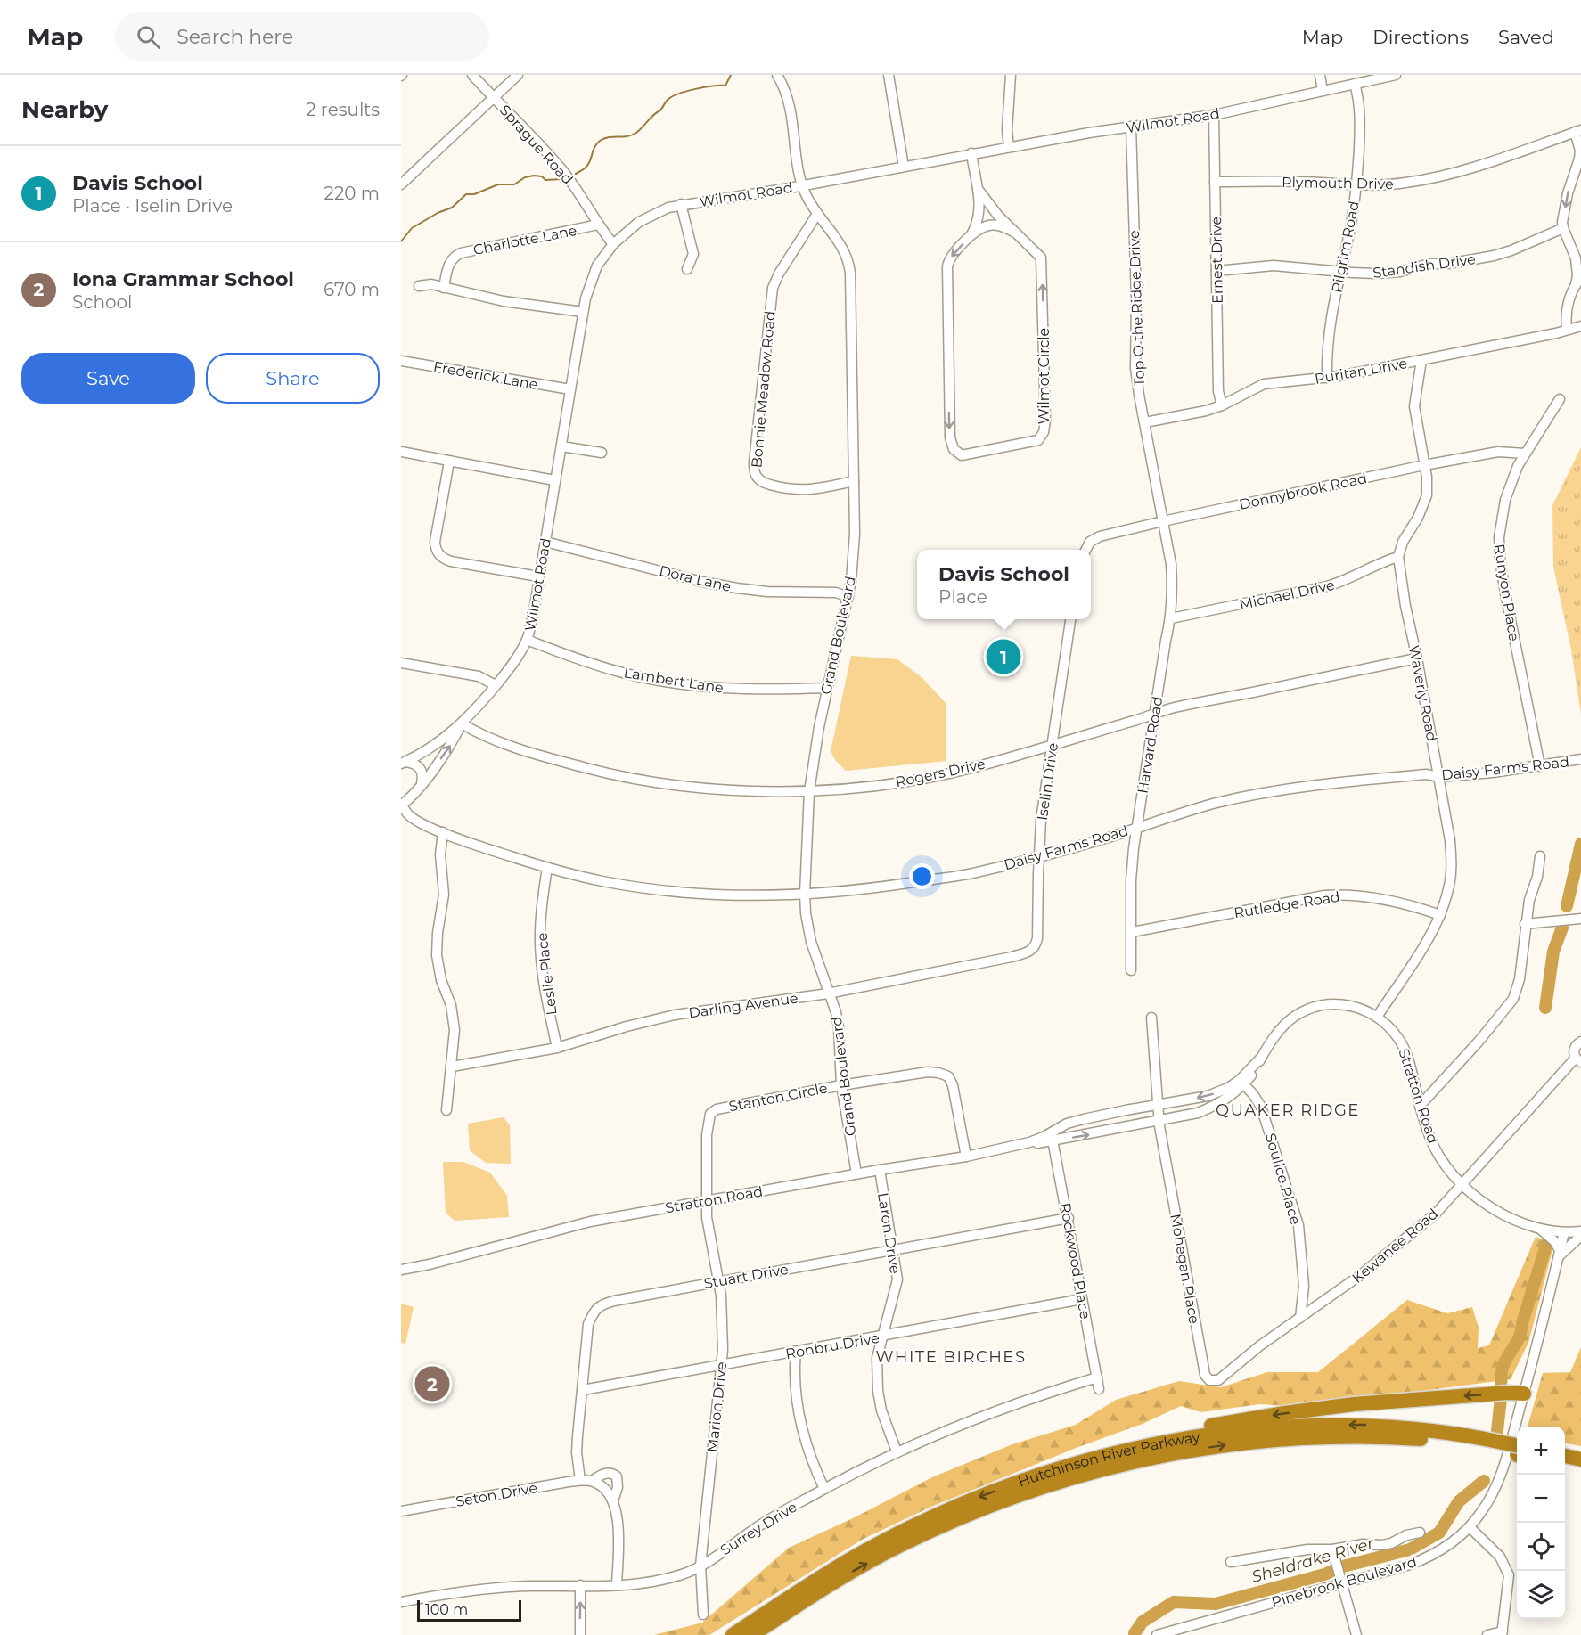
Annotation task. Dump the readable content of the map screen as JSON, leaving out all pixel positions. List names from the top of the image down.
{
  "streets": {
    "highway": ["Hutchinson River Parkway"],
    "street": [
      "Wilmot Road",
      "Sprague Road",
      "Plymouth Drive",
      "Charlotte Lane",
      "Pilgrim Road",
      "Ernest Drive",
      "Standish Drive",
      "Top O the Ridge Drive",
      "Puritan Drive",
      "Frederick Lane",
      "Wilmot Circle",
      "Bonnie Meadow Road",
      "Donnybrook Road",
      "Dora Lane",
      "Runyon Place",
      "Michael Drive",
      "Grand Boulevard",
      "Lambert Lane",
      "Waverly Road",
      "Harvard Road",
      "Daisy Farms Road",
      "Rogers Drive",
      "Iselin Drive",
      "Rutledge Road",
      "Leslie Place",
      "Darling Avenue",
      "Stratton Road",
      "Stanton Circle",
      "Soulice Place",
      "Laron Drive",
      "Kewanee Road",
      "Rockwood Place",
      "Mohegan Place",
      "Stuart Drive",
      "Ronbru Drive",
      "Marion Drive",
      "Seton Drive",
      "Surrey Drive",
      "Pinebrook Boulevard"
    ]
  },
  "crossings": [
    ["Wilmot Road", "Sprague Road"],
    ["Wilmot Road", "Pilgrim Road"],
    ["Wilmot Road", "Ernest Drive"],
    ["Wilmot Road", "Top O the Ridge Drive"],
    ["Wilmot Road", "Frederick Lane"],
    ["Wilmot Road", "Wilmot Circle"],
    ["Wilmot Road", "Dora Lane"],
    ["Wilmot Road", "Grand Boulevard"],
    ["Wilmot Road", "Lambert Lane"],
    ["Wilmot Road", "Daisy Farms Road"],
    ["Wilmot Road", "Rogers Drive"],
    ["Sprague Road", "Charlotte Lane"],
    ["Plymouth Drive", "Pilgrim Road"],
    ["Plymouth Drive", "Ernest Drive"],
    ["Pilgrim Road", "Standish Drive"],
    ["Pilgrim Road", "Puritan Drive"],
    ["Ernest Drive", "Standish Drive"],
    ["Ernest Drive", "Puritan Drive"],
    ["Top O the Ridge Drive", "Puritan Drive"],
    ["Top O the Ridge Drive", "Donnybrook Road"],
    ["Top O the Ridge Drive", "Harvard Road"],
    ["Bonnie Meadow Road", "Grand Boulevard"],
    ["Donnybrook Road", "Runyon Place"],
    ["Donnybrook Road", "Harvard Road"],
    ["Dora Lane", "Grand Boulevard"],
    ["Runyon Place", "Daisy Farms Road"],
    ["Michael Drive", "Waverly Road"],
    ["Michael Drive", "Harvard Road"],
    ["Grand Boulevard", "Lambert Lane"],
    ["Grand Boulevard", "Daisy Farms Road"],
    ["Grand Boulevard", "Rogers Drive"],
    ["Grand Boulevard", "Darling Avenue"],
    ["Grand Boulevard", "Stratton Road"],
    ["Grand Boulevard", "Stanton Circle"],
    ["Waverly Road", "Daisy Farms Road"],
    ["Waverly Road", "Rogers Drive"],
    ["Waverly Road", "Rutledge Road"],
    ["Waverly Road", "Stratton Road"],
    ["Harvard Road", "Daisy Farms Road"],
    ["Harvard Road", "Rogers Drive"],
    ["Harvard Road", "Rutledge Road"],
    ["Daisy Farms Road", "Iselin Drive"],
    ["Daisy Farms Road", "Leslie Place"],
    ["Rogers Drive", "Iselin Drive"],
    ["Iselin Drive", "Darling Avenue"],
    ["Leslie Place", "Darling Avenue"],
    ["Stratton Road", "Stanton Circle"],
    ["Stratton Road", "Soulice Place"],
    ["Stratton Road", "Laron Drive"],
    ["Stratton Road", "Kewanee Road"],
    ["Stratton Road", "Rockwood Place"],
    ["Stratton Road", "Mohegan Place"],
    ["Stratton Road", "Marion Drive"],
    ["Stratton Road", "Pinebrook Boulevard"],
    ["Stanton Circle", "Marion Drive"],
    ["Soulice Place", "Kewanee Road"],
    ["Laron Drive", "Stuart Drive"],
    ["Laron Drive", "Ronbru Drive"],
    ["Laron Drive", "Surrey Drive"],
    ["Kewanee Road", "Mohegan Place"],
    ["Rockwood Place", "Stuart Drive"],
    ["Rockwood Place", "Ronbru Drive"],
    ["Rockwood Place", "Surrey Drive"],
    ["Stuart Drive", "Ronbru Drive"],
    ["Stuart Drive", "Marion Drive"],
    ["Stuart Drive", "Seton Drive"],
    ["Ronbru Drive", "Marion Drive"],
    ["Marion Drive", "Surrey Drive"],
    ["Seton Drive", "Surrey Drive"]
  ],
  "districts": ["QUAKER RIDGE", "WHITE BIRCHES"],
  "water": ["Sheldrake River"],
  "scale_bar": "100 m",
  "page": {
    "header": "Map",
    "search": "Search here",
    "nav": ["Map", "Directions", "Saved"],
    "heading": ["Nearby", "2 results"],
    "list": [
      {
        "mark": "1",
        "name": "Davis School",
        "note": "Place · Iselin Drive",
        "value": "220 m"
      },
      {
        "mark": "2",
        "name": "Iona Grammar School",
        "note": "School",
        "value": "670 m"
      }
    ],
    "buttons": ["Save", "Share"],
    "popup": ["Davis School", "Place"],
    "pins": ["1", "2"],
    "map_buttons": ["+", "−"],
    "scale": "100 m"
  }
}
